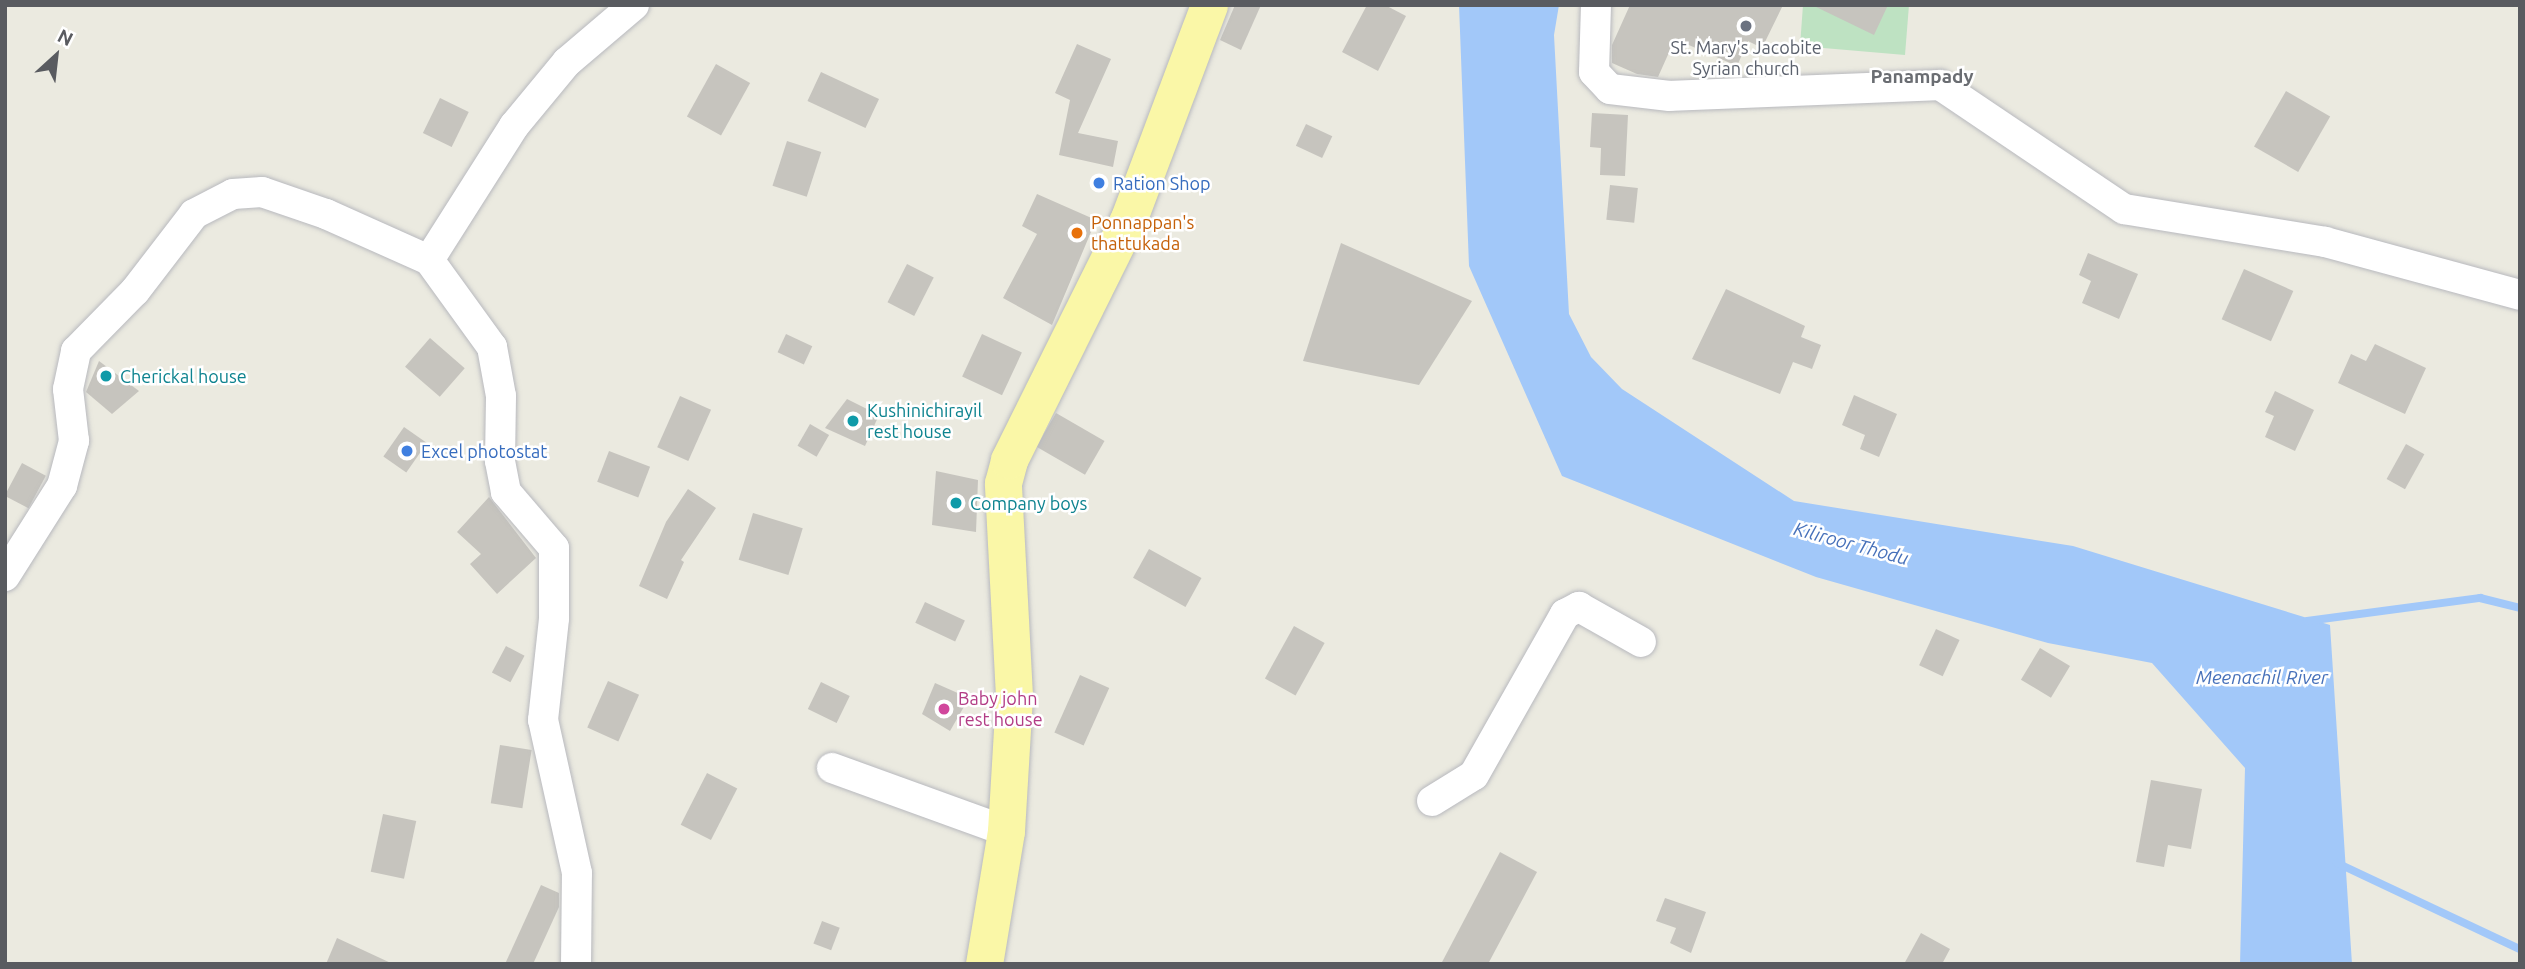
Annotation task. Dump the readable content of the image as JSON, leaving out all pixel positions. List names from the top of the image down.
{
  "districts": ["Panampady"],
  "water": ["Kiliroor Thodu", "Meenachil River"],
  "places": [
    "St. Mary's Jacobite Syrian church",
    "Ration Shop",
    "Ponnappan's thattukada",
    "Cherickal house",
    "Kushinichirayil rest house",
    "Excel photostat",
    "Company boys",
    "Baby john rest house"
  ],
  "north": "top right"
}
